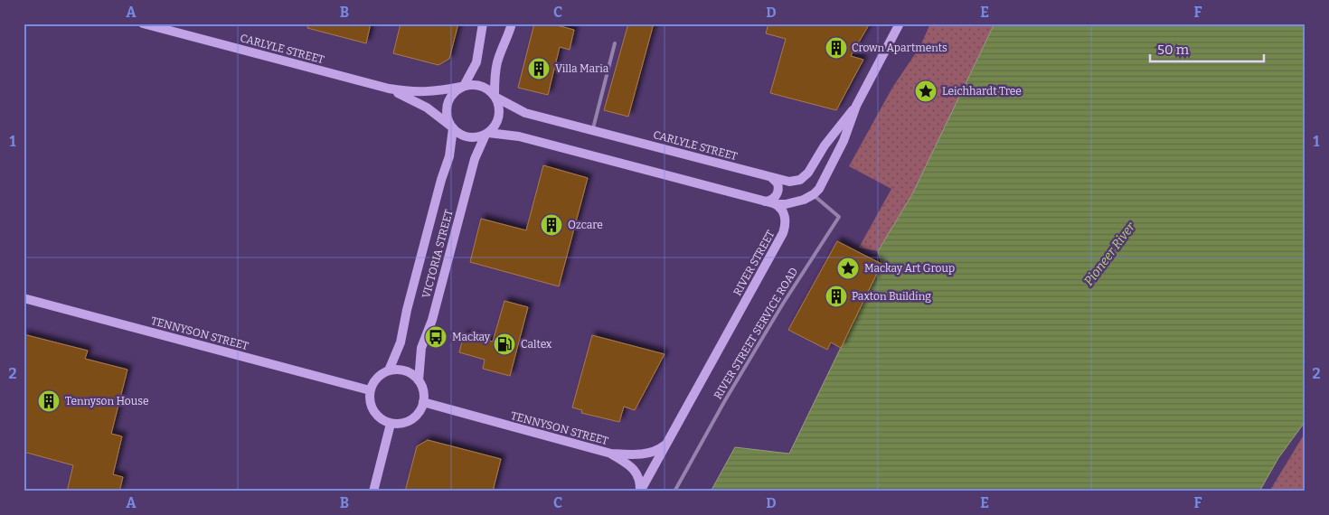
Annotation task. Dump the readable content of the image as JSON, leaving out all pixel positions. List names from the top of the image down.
{
  "streets": {
    "street": [
      "CARLYLE STREET",
      "VICTORIA STREET",
      "RIVER STREET",
      "TENNYSON STREET"
    ],
    "lane": ["RIVER STREET SERVICE ROAD"]
  },
  "crossings": [
    ["CARLYLE STREET", "VICTORIA STREET"],
    ["VICTORIA STREET", "TENNYSON STREET"],
    ["RIVER STREET", "TENNYSON STREET"]
  ],
  "water": ["Pioneer River"],
  "places": {
    "building": [
      "Crown Apartments",
      "Villa Maria",
      "Ozcare",
      "Paxton Building",
      "Tennyson House"
    ],
    "place": ["Leichhardt Tree", "Mackay Art Group"],
    "bus stop": ["Mackay"],
    "fuel station": ["Caltex"]
  },
  "scale_bar": "50 m",
  "grid": {
    "columns": [
      "A",
      "B",
      "C",
      "D",
      "E",
      "F"
    ],
    "rows": ["1", "2"]
  }
}
